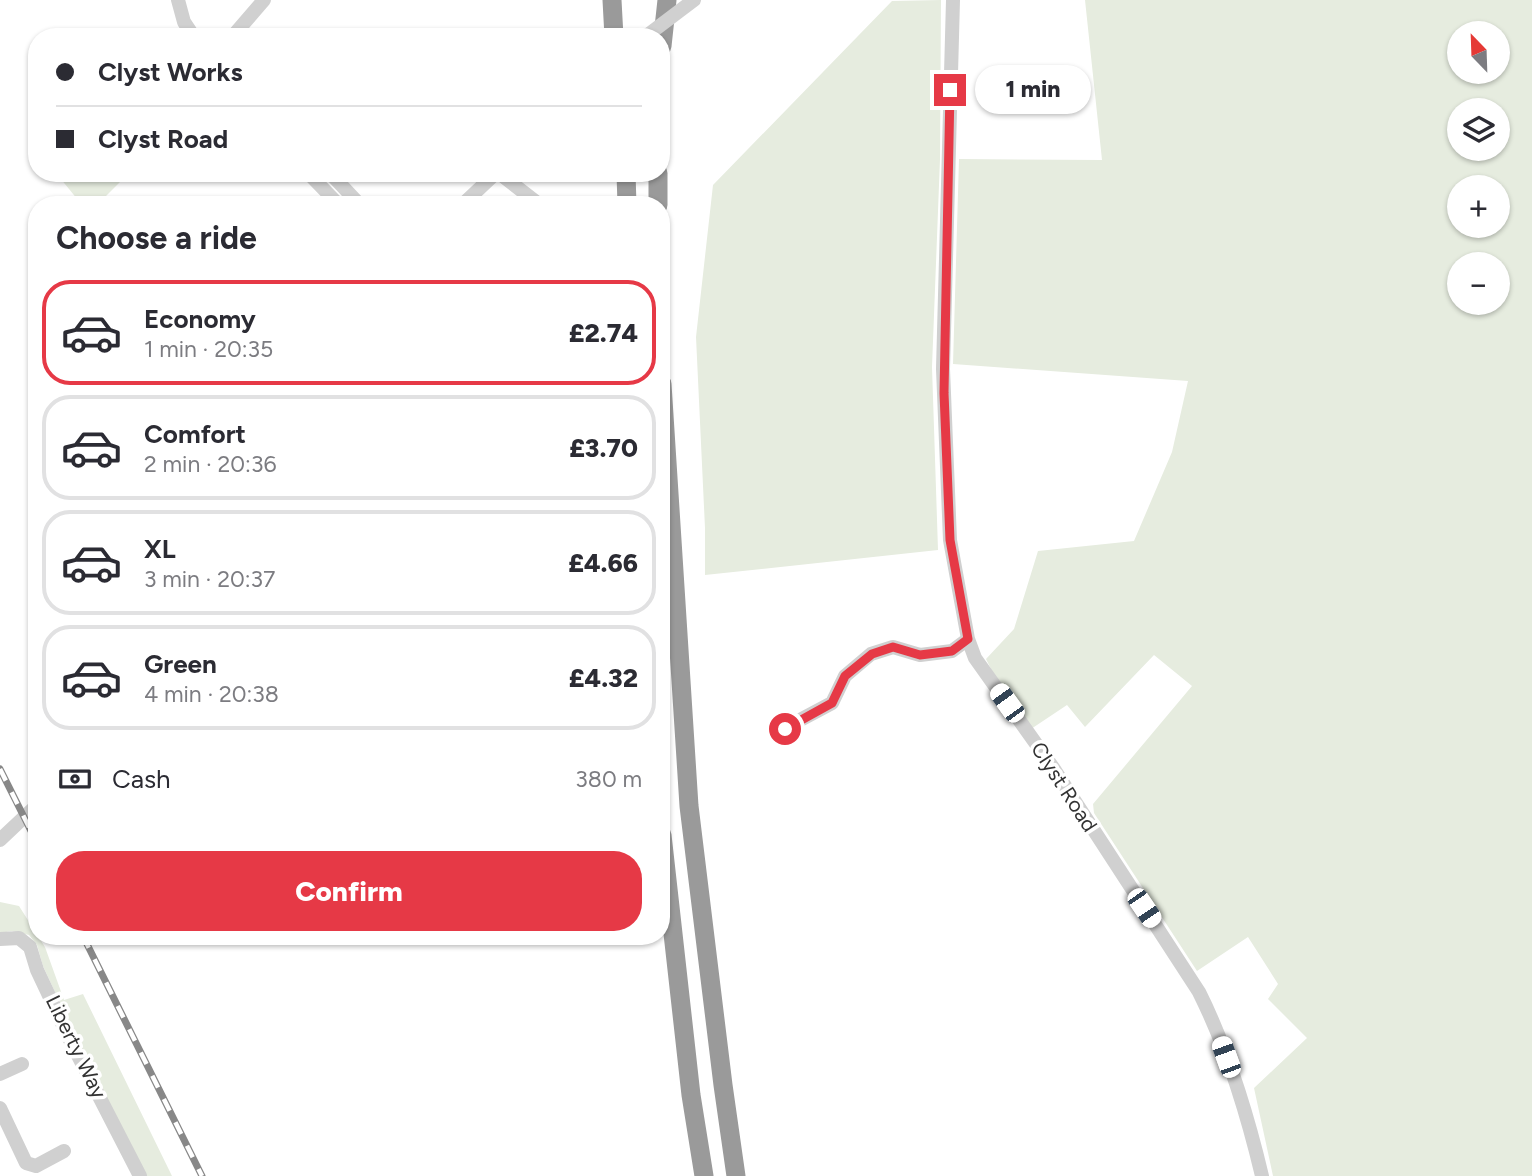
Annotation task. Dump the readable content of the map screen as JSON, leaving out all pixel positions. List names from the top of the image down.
{
  "streets": {
    "street": ["Clyst Road", "Liberty Way"]
  },
  "north": "top left",
  "page": {
    "map_buttons": ["+", "−"],
    "banner": ["Clyst Works", "Clyst Road"],
    "bubble": "1 min",
    "heading": "Choose a ride",
    "list": [
      {
        "name": "Economy",
        "note": "1 min · 20:35",
        "value": "£2.74"
      },
      {
        "name": "Comfort",
        "note": "2 min · 20:36",
        "value": "£3.70"
      },
      {
        "name": "XL",
        "note": "3 min · 20:37",
        "value": "£4.66"
      },
      {
        "name": "Green",
        "note": "4 min · 20:38",
        "value": "£4.32"
      }
    ],
    "pay": ["Cash", "380 m"],
    "buttons": "Confirm"
  }
}
